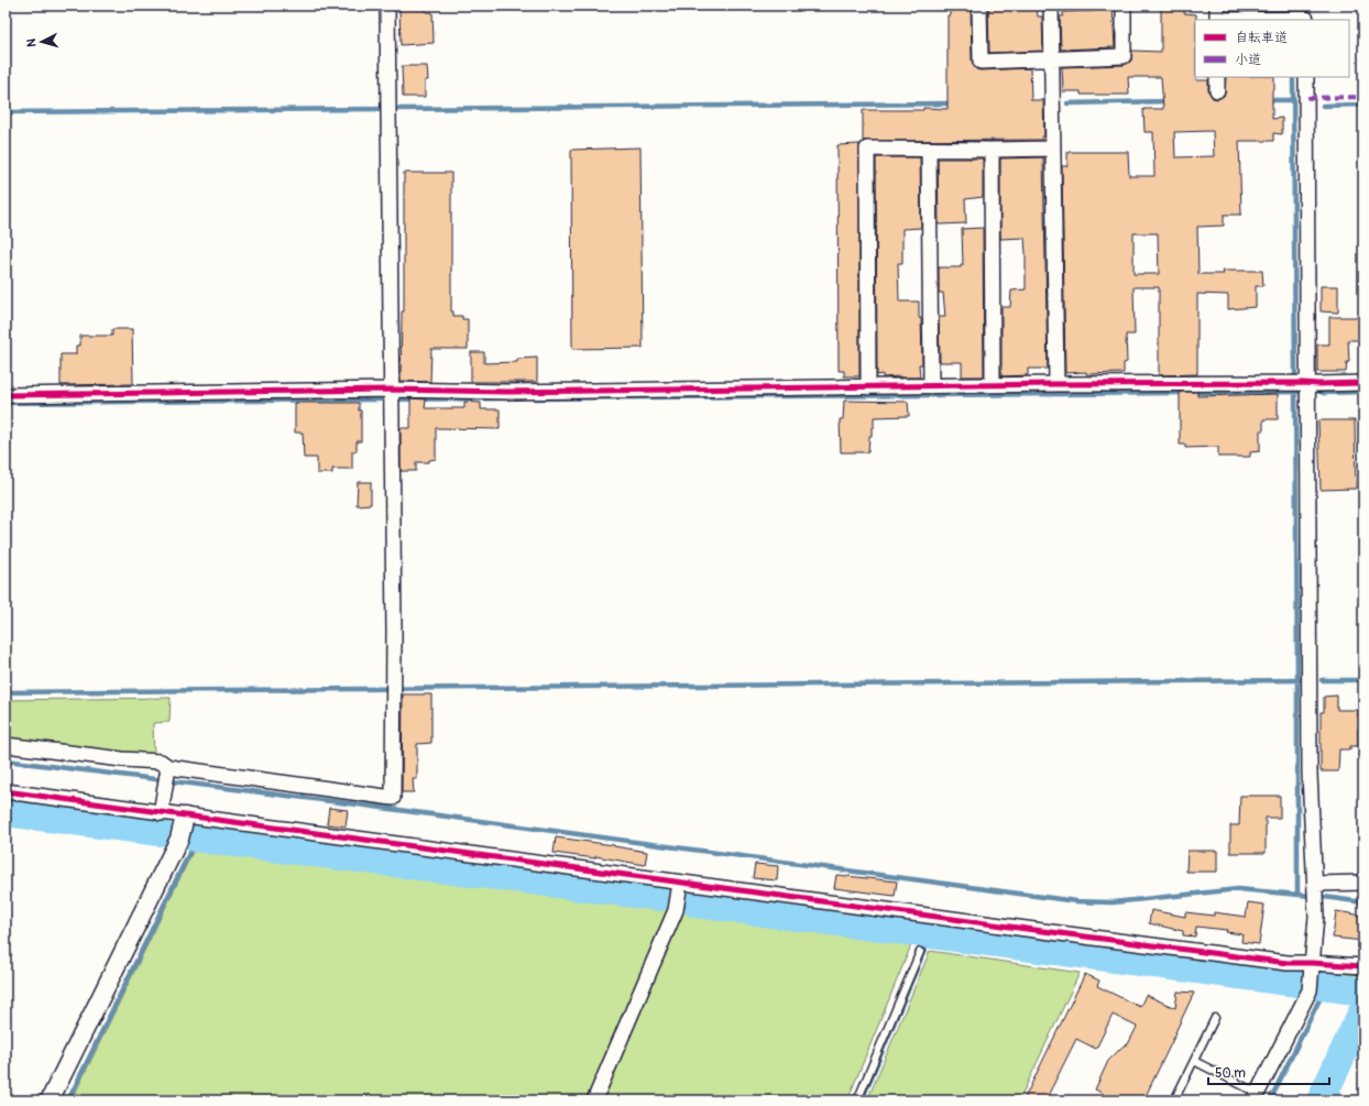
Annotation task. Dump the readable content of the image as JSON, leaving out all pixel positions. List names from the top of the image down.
{
  "legend": ["自転車道", "小道"],
  "scale_bar": "50 m",
  "north": "left"
}
